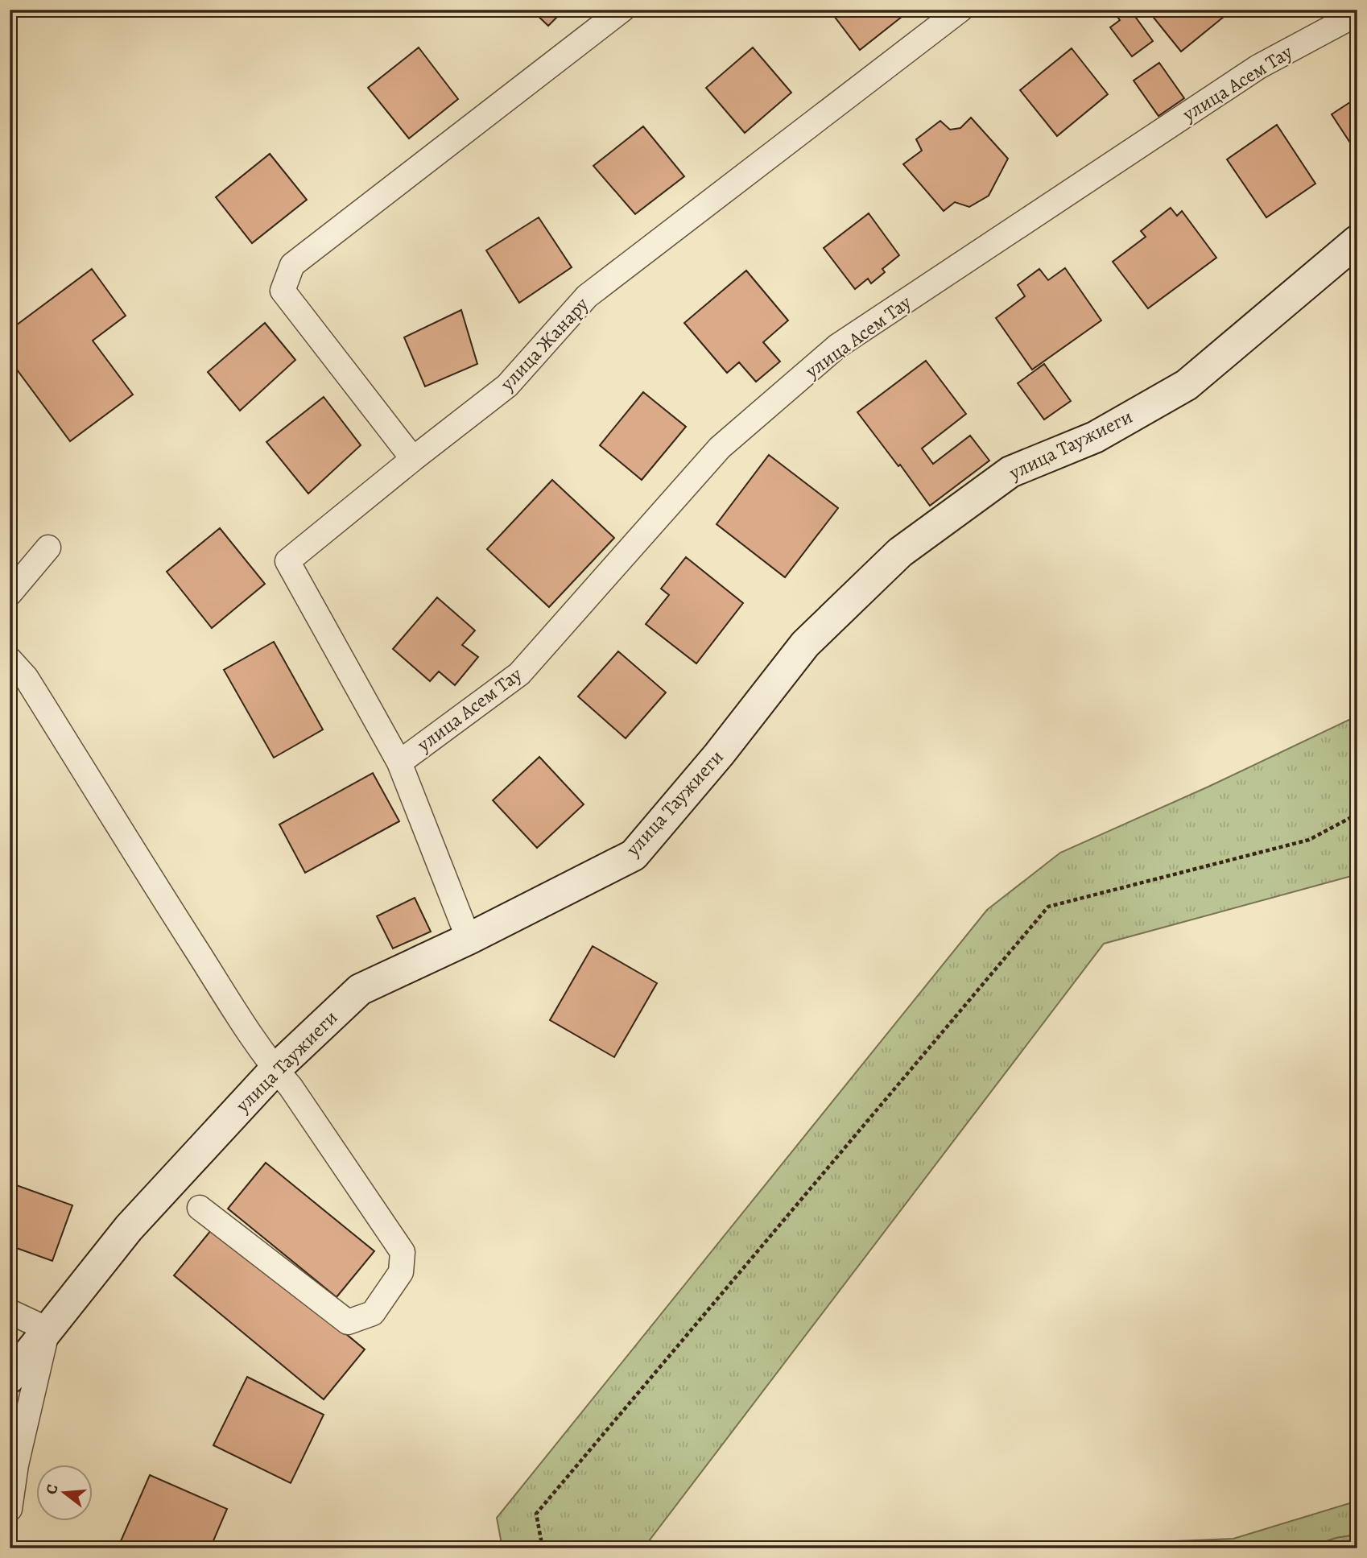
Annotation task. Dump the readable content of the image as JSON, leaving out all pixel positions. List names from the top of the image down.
{
  "streets": {
    "street": ["улица Асем Тау", "улица Жанару", "улица Таужиеги"]
  },
  "crossings": [
    ["улица Асем Тау", "улица Жанару"]
  ],
  "north": "left"
}
